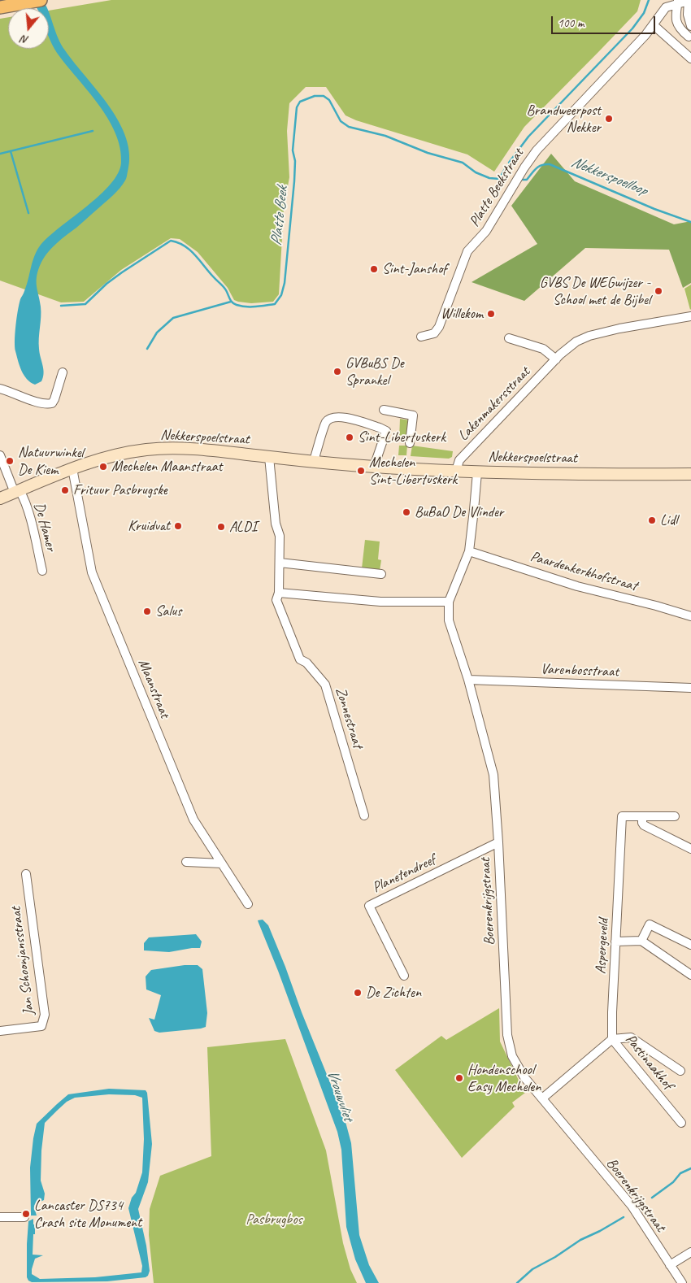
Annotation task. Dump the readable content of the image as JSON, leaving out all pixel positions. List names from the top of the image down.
{
  "streets": {
    "main road": ["Nekkerspoelstraat"],
    "street": [
      "Platte Beekstraat",
      "Lakenmakersstraat",
      "De Hamer",
      "Paardenkerkhofstraat",
      "Varenbosstraat",
      "Maanstraat",
      "Zonnestraat",
      "Planetendreef",
      "Boerenkrijgstraat",
      "Aspergeveld",
      "Jan Schoonjansstraat",
      "Pastinaakhof"
    ]
  },
  "crossings": [
    ["Lakenmakersstraat", "Nekkerspoelstraat"],
    ["Nekkerspoelstraat", "De Hamer"],
    ["Nekkerspoelstraat", "Maanstraat"],
    ["Nekkerspoelstraat", "Zonnestraat"],
    ["Nekkerspoelstraat", "Boerenkrijgstraat"],
    ["Paardenkerkhofstraat", "Boerenkrijgstraat"],
    ["Varenbosstraat", "Boerenkrijgstraat"],
    ["Planetendreef", "Boerenkrijgstraat"],
    ["Aspergeveld", "Pastinaakhof"]
  ],
  "water": ["Nekkerspoelloop", "Platte Beek", "Vrouwvliet"],
  "parks": ["Pasbrugbos"],
  "places": [
    "Brandweerpost Nekker",
    "Sint-Janshof",
    "GVBS De WEGwijzer - School met de Bijbel",
    "Willekom",
    "GVBuBS De Sprankel",
    "Sint-Libertuskerk",
    "Natuurwinkel De Kiem",
    "Mechelen Maanstraat",
    "Mechelen Sint-Libertuskerk",
    "Frituur Pasbrugske",
    "BuBaO De Vlinder",
    "Lidl",
    "Kruidvat",
    "ALDI",
    "Salus",
    "De Zichten",
    "Hondenschool Easy Mechelen",
    "Lancaster DS734 Crash site Monument"
  ],
  "scale_bar": "100 m",
  "north": "bottom"
}
